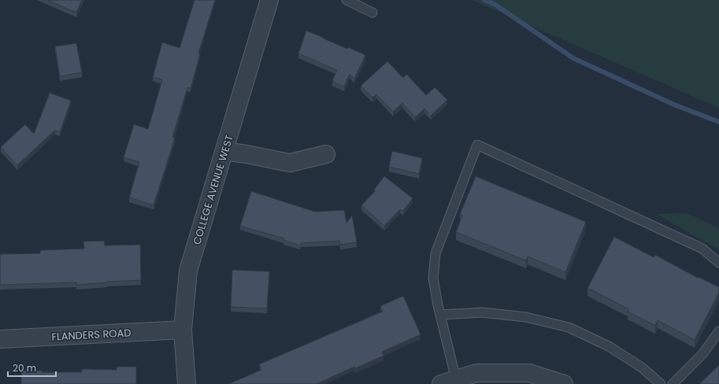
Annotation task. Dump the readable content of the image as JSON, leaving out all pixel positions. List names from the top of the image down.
{
  "streets": {
    "street": ["COLLEGE AVENUE WEST", "FLANDERS ROAD"]
  },
  "crossings": [
    ["COLLEGE AVENUE WEST", "FLANDERS ROAD"]
  ],
  "scale_bar": "20 m"
}
